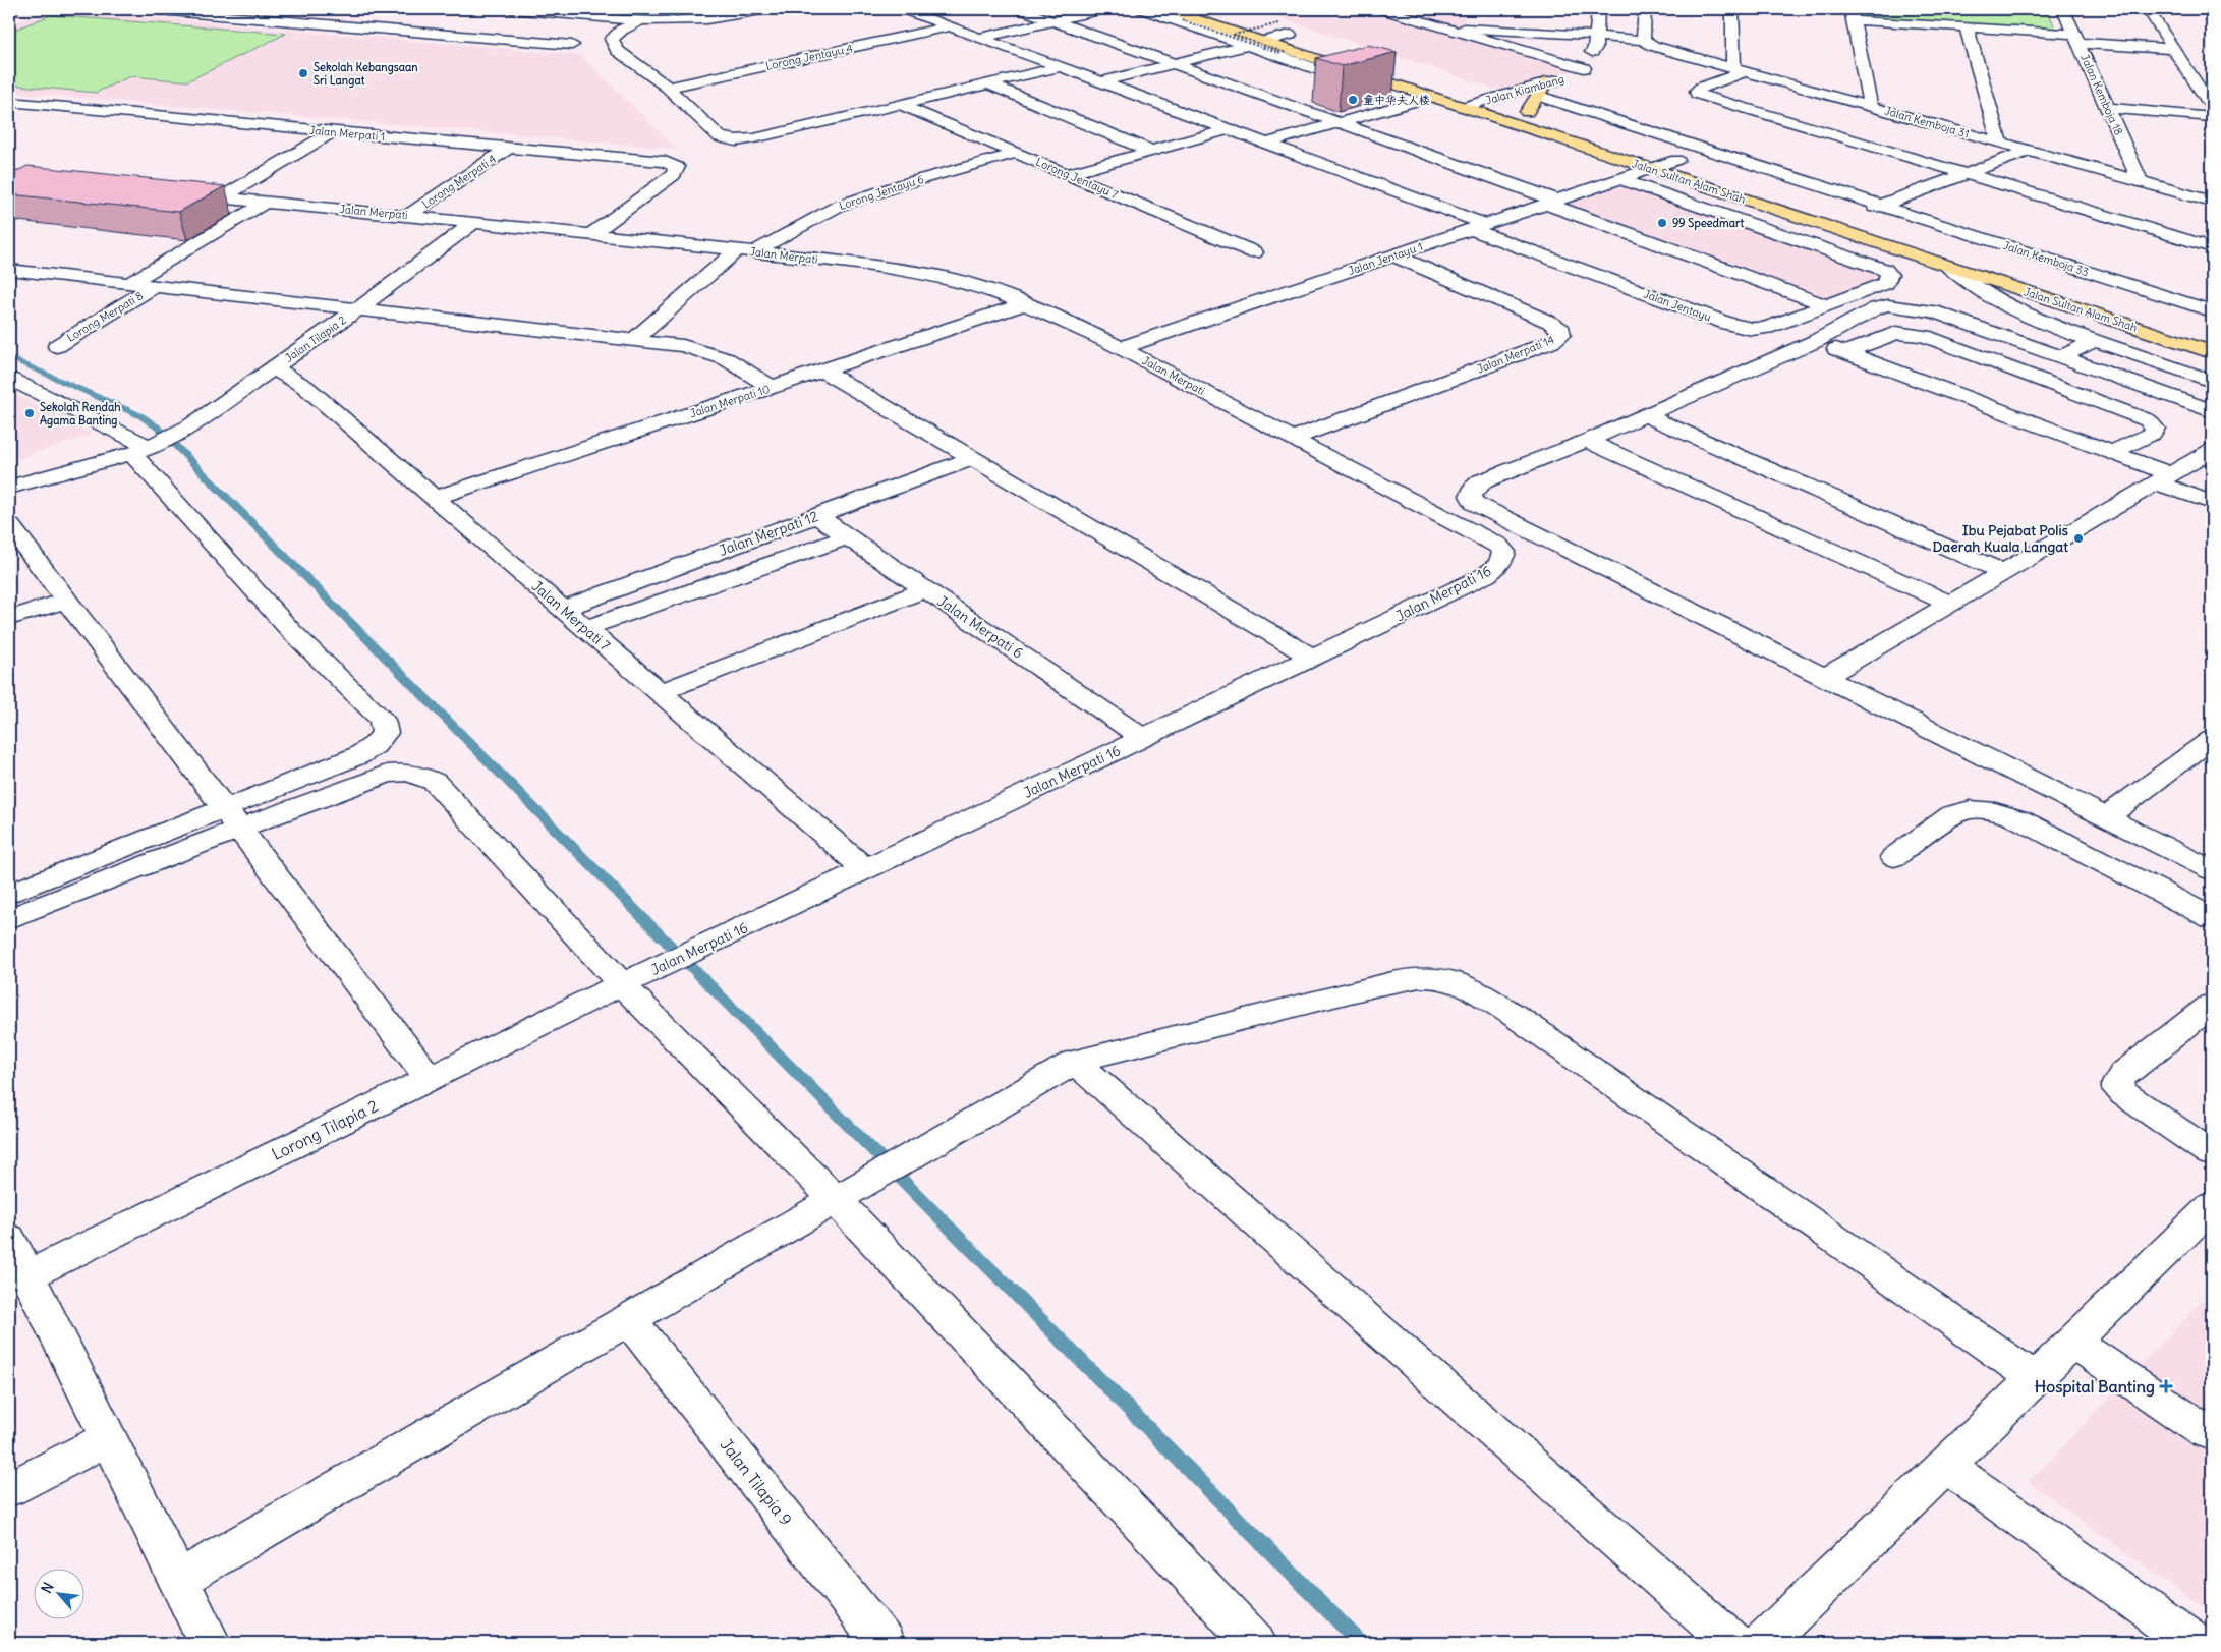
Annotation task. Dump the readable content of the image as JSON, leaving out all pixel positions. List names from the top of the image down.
{
  "streets": {
    "main road": ["Jalan Sultan Alam Shah"],
    "street": [
      "Lorong Jentayu 4",
      "Jalan Kiambang",
      "Jalan Kemboja 18",
      "Jalan Kemboja 31",
      "Jalan Merpati 1",
      "Lorong Jentayu 7",
      "Lorong Merpati 4",
      "Lorong Jentayu 6",
      "Jalan Merpati",
      "Jalan Jentayu 1",
      "Jalan Kemboja 33",
      "Jalan Jentayu",
      "Lorong Merpati 8",
      "Jalan Tilapia 2",
      "Jalan Merpati 14",
      "Jalan Merpati 10",
      "Jalan Merpati 12",
      "Jalan Merpati 16",
      "Jalan Merpati 7",
      "Jalan Merpati 6",
      "Lorong Tilapia 2",
      "Jalan Tilapia 9"
    ]
  },
  "crossings": [
    ["Lorong Jentayu 4", "Jalan Jentayu"],
    ["Jalan Kiambang", "Jalan Sultan Alam Shah"],
    ["Jalan Kiambang", "Jalan Kemboja 33"],
    ["Jalan Kemboja 18", "Jalan Kemboja 31"],
    ["Jalan Merpati 1", "Lorong Merpati 4"],
    ["Jalan Merpati 1", "Jalan Merpati"],
    ["Lorong Jentayu 7", "Lorong Jentayu 6"],
    ["Lorong Merpati 4", "Jalan Merpati"],
    ["Jalan Sultan Alam Shah", "Jalan Jentayu 1"],
    ["Lorong Jentayu 6", "Jalan Merpati"],
    ["Jalan Merpati", "Jalan Jentayu 1"],
    ["Jalan Merpati", "Jalan Tilapia 2"],
    ["Jalan Merpati", "Jalan Merpati 14"],
    ["Jalan Merpati", "Jalan Merpati 10"],
    ["Jalan Merpati", "Jalan Merpati 16"],
    ["Jalan Jentayu 1", "Jalan Jentayu"],
    ["Jalan Jentayu 1", "Jalan Merpati 14"],
    ["Jalan Tilapia 2", "Jalan Merpati 7"],
    ["Jalan Merpati 10", "Jalan Merpati 7"],
    ["Jalan Merpati 12", "Jalan Merpati 7"],
    ["Jalan Merpati 12", "Jalan Merpati 6"],
    ["Jalan Merpati 16", "Jalan Merpati 7"],
    ["Jalan Merpati 16", "Jalan Merpati 6"],
    ["Jalan Merpati 16", "Lorong Tilapia 2"]
  ],
  "places": {
    "other": [
      "Sekolah Kebangsaan Sri Langat",
      "童中华夫人楼",
      "99 Speedmart",
      "Sekolah Rendah Agama Banting",
      "Ibu Pejabat Polis Daerah Kuala Langat"
    ],
    "health": ["Hospital Banting"]
  },
  "north": "top left"
}
